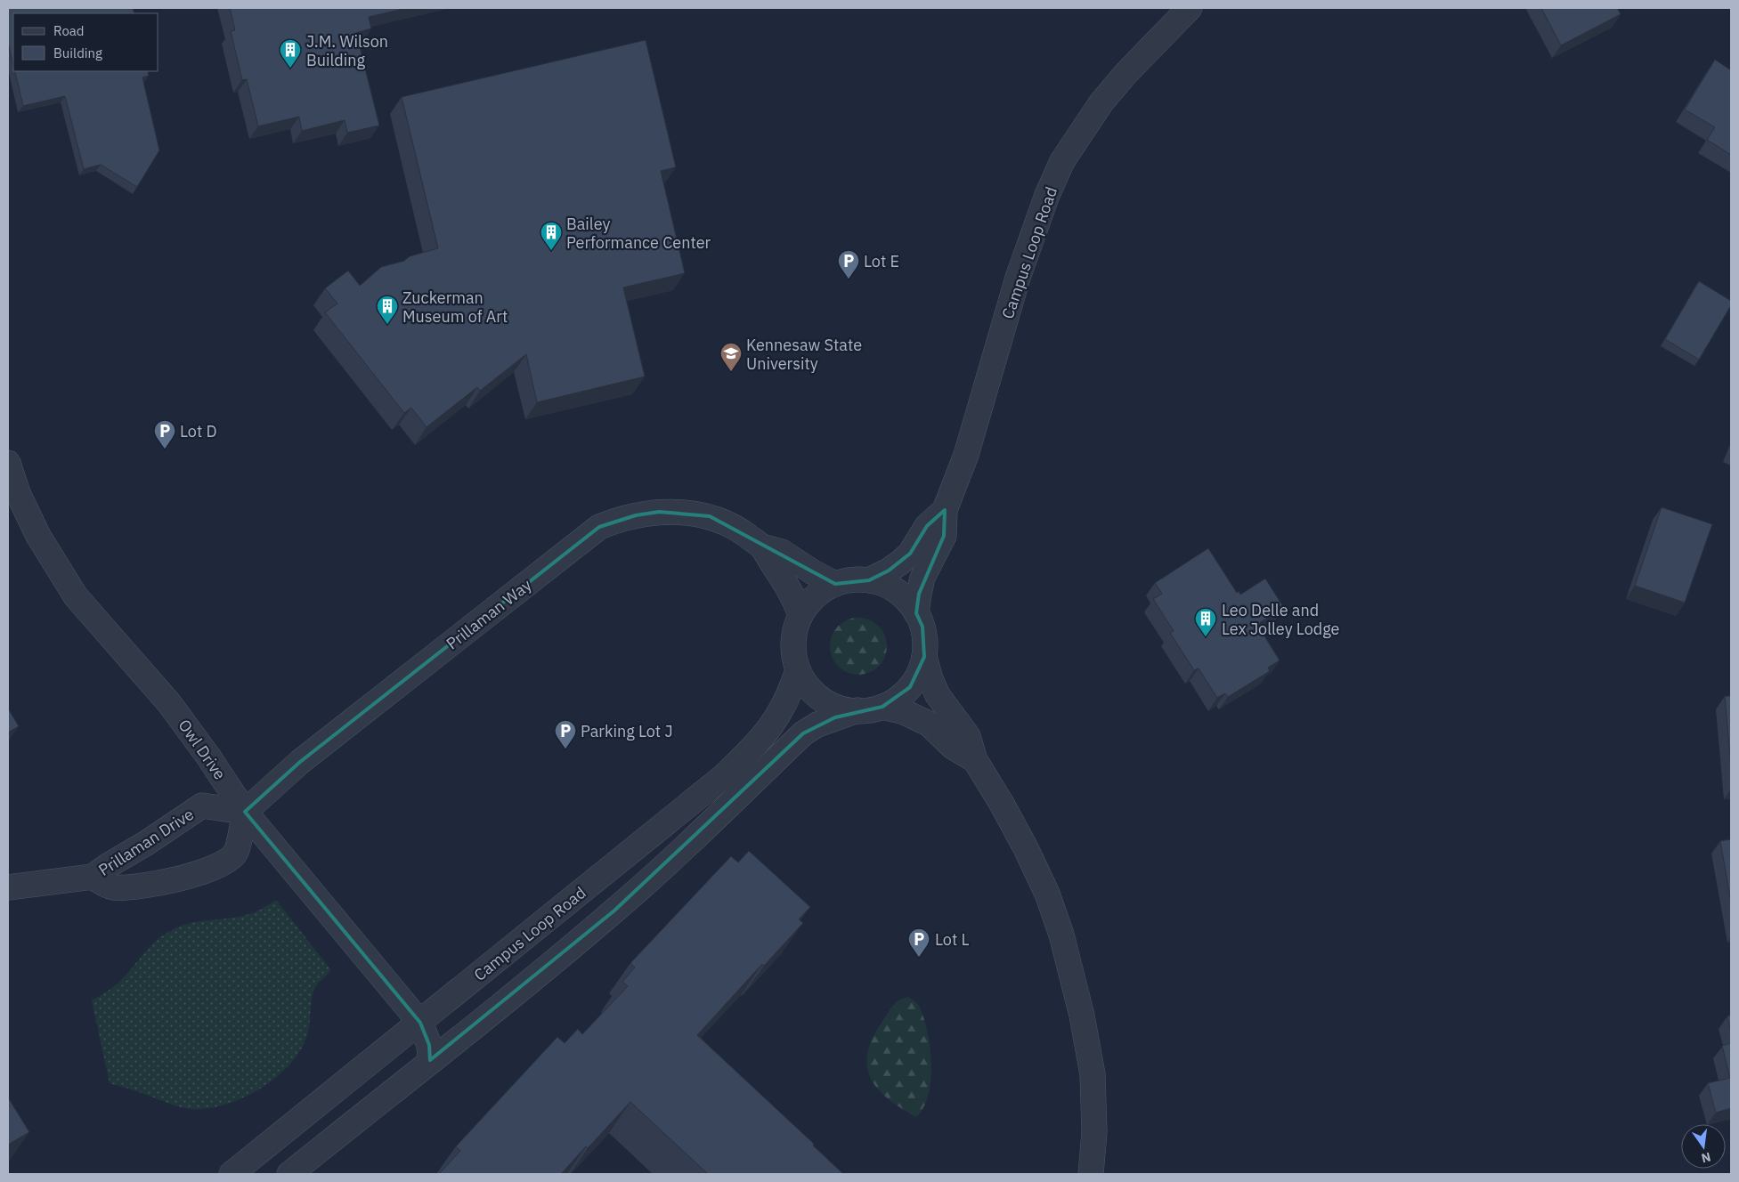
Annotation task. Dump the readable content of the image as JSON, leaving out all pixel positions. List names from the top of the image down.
{
  "streets": {
    "street": [
      "Campus Loop Road",
      "Prillaman Way",
      "Owl Drive",
      "Prillaman Drive"
    ]
  },
  "crossings": [
    ["Campus Loop Road", "Prillaman Way"],
    ["Campus Loop Road", "Owl Drive"],
    ["Prillaman Way", "Owl Drive"],
    ["Prillaman Way", "Prillaman Drive"],
    ["Owl Drive", "Prillaman Drive"]
  ],
  "places": {
    "building": [
      "J.M. Wilson Building",
      "Bailey Performance Center",
      "Zuckerman Museum of Art",
      "Leo Delle and Lex Jolley Lodge"
    ],
    "parking": [
      "Lot E",
      "Lot D",
      "Parking Lot J",
      "Lot L"
    ],
    "school or university": ["Kennesaw State University"]
  },
  "legend": ["Road", "Building"],
  "north": "bottom"
}
